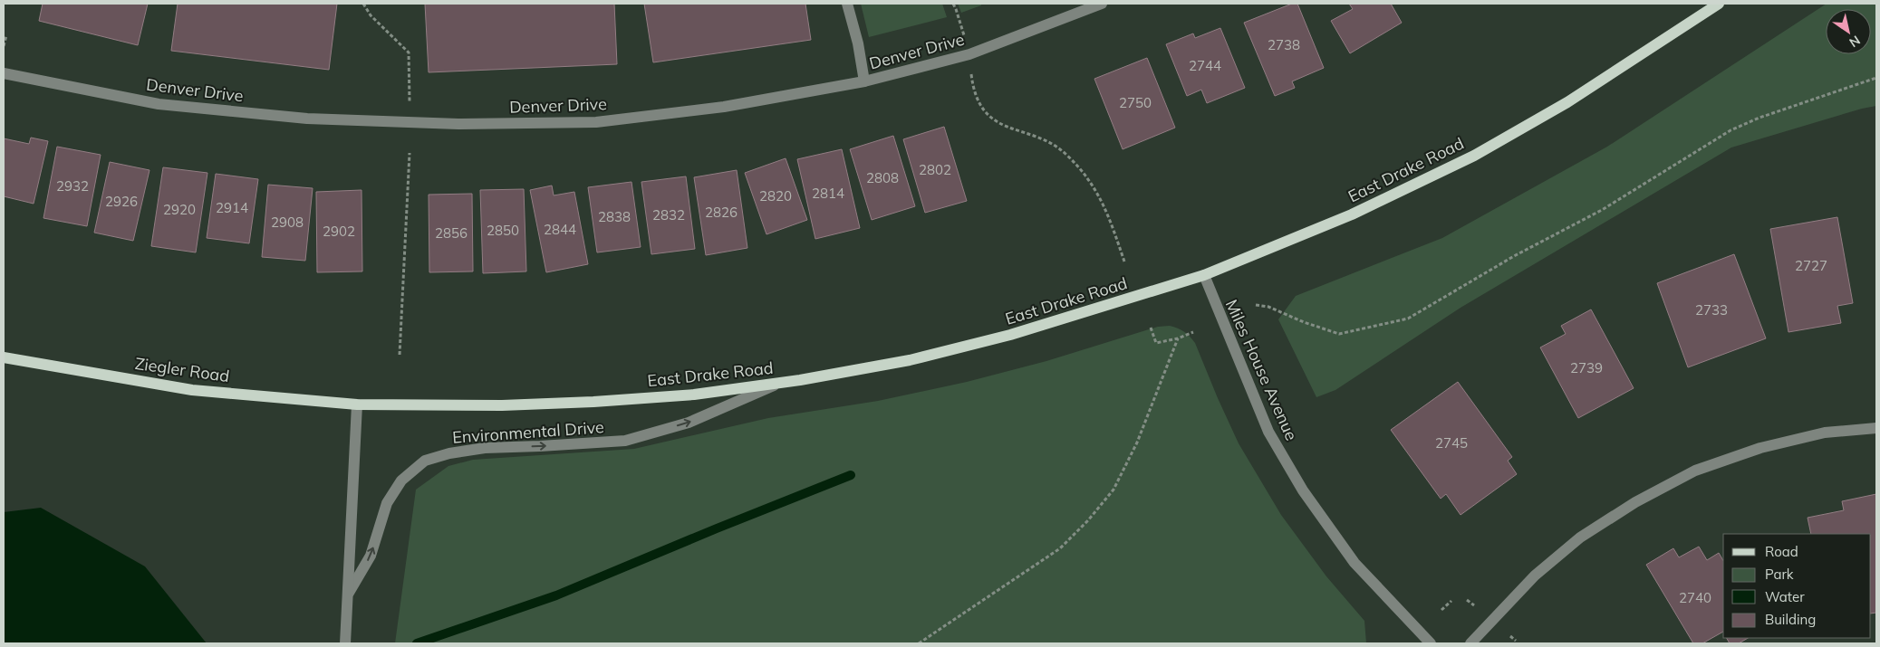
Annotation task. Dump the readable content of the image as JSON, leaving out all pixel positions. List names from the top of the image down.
{
  "streets": {
    "main road": ["East Drake Road", "Ziegler Road"],
    "street": ["Denver Drive", "Miles House Avenue", "Environmental Drive"]
  },
  "crossings": [
    ["East Drake Road", "Ziegler Road"],
    ["East Drake Road", "Miles House Avenue"],
    ["East Drake Road", "Environmental Drive"],
    ["Ziegler Road", "Environmental Drive"]
  ],
  "one_way": ["Environmental Drive"],
  "house_numbers": [
    "2738",
    "2744",
    "2750",
    "2802",
    "2808",
    "2932",
    "2814",
    "2820",
    "2926",
    "2914",
    "2920",
    "2826",
    "2832",
    "2838",
    "2908",
    "2844",
    "2850",
    "2902",
    "2856",
    "2727",
    "2733",
    "2739",
    "2745",
    "2740"
  ],
  "legend": [
    "Road",
    "Park",
    "Water",
    "Building"
  ],
  "north": "bottom right"
}
